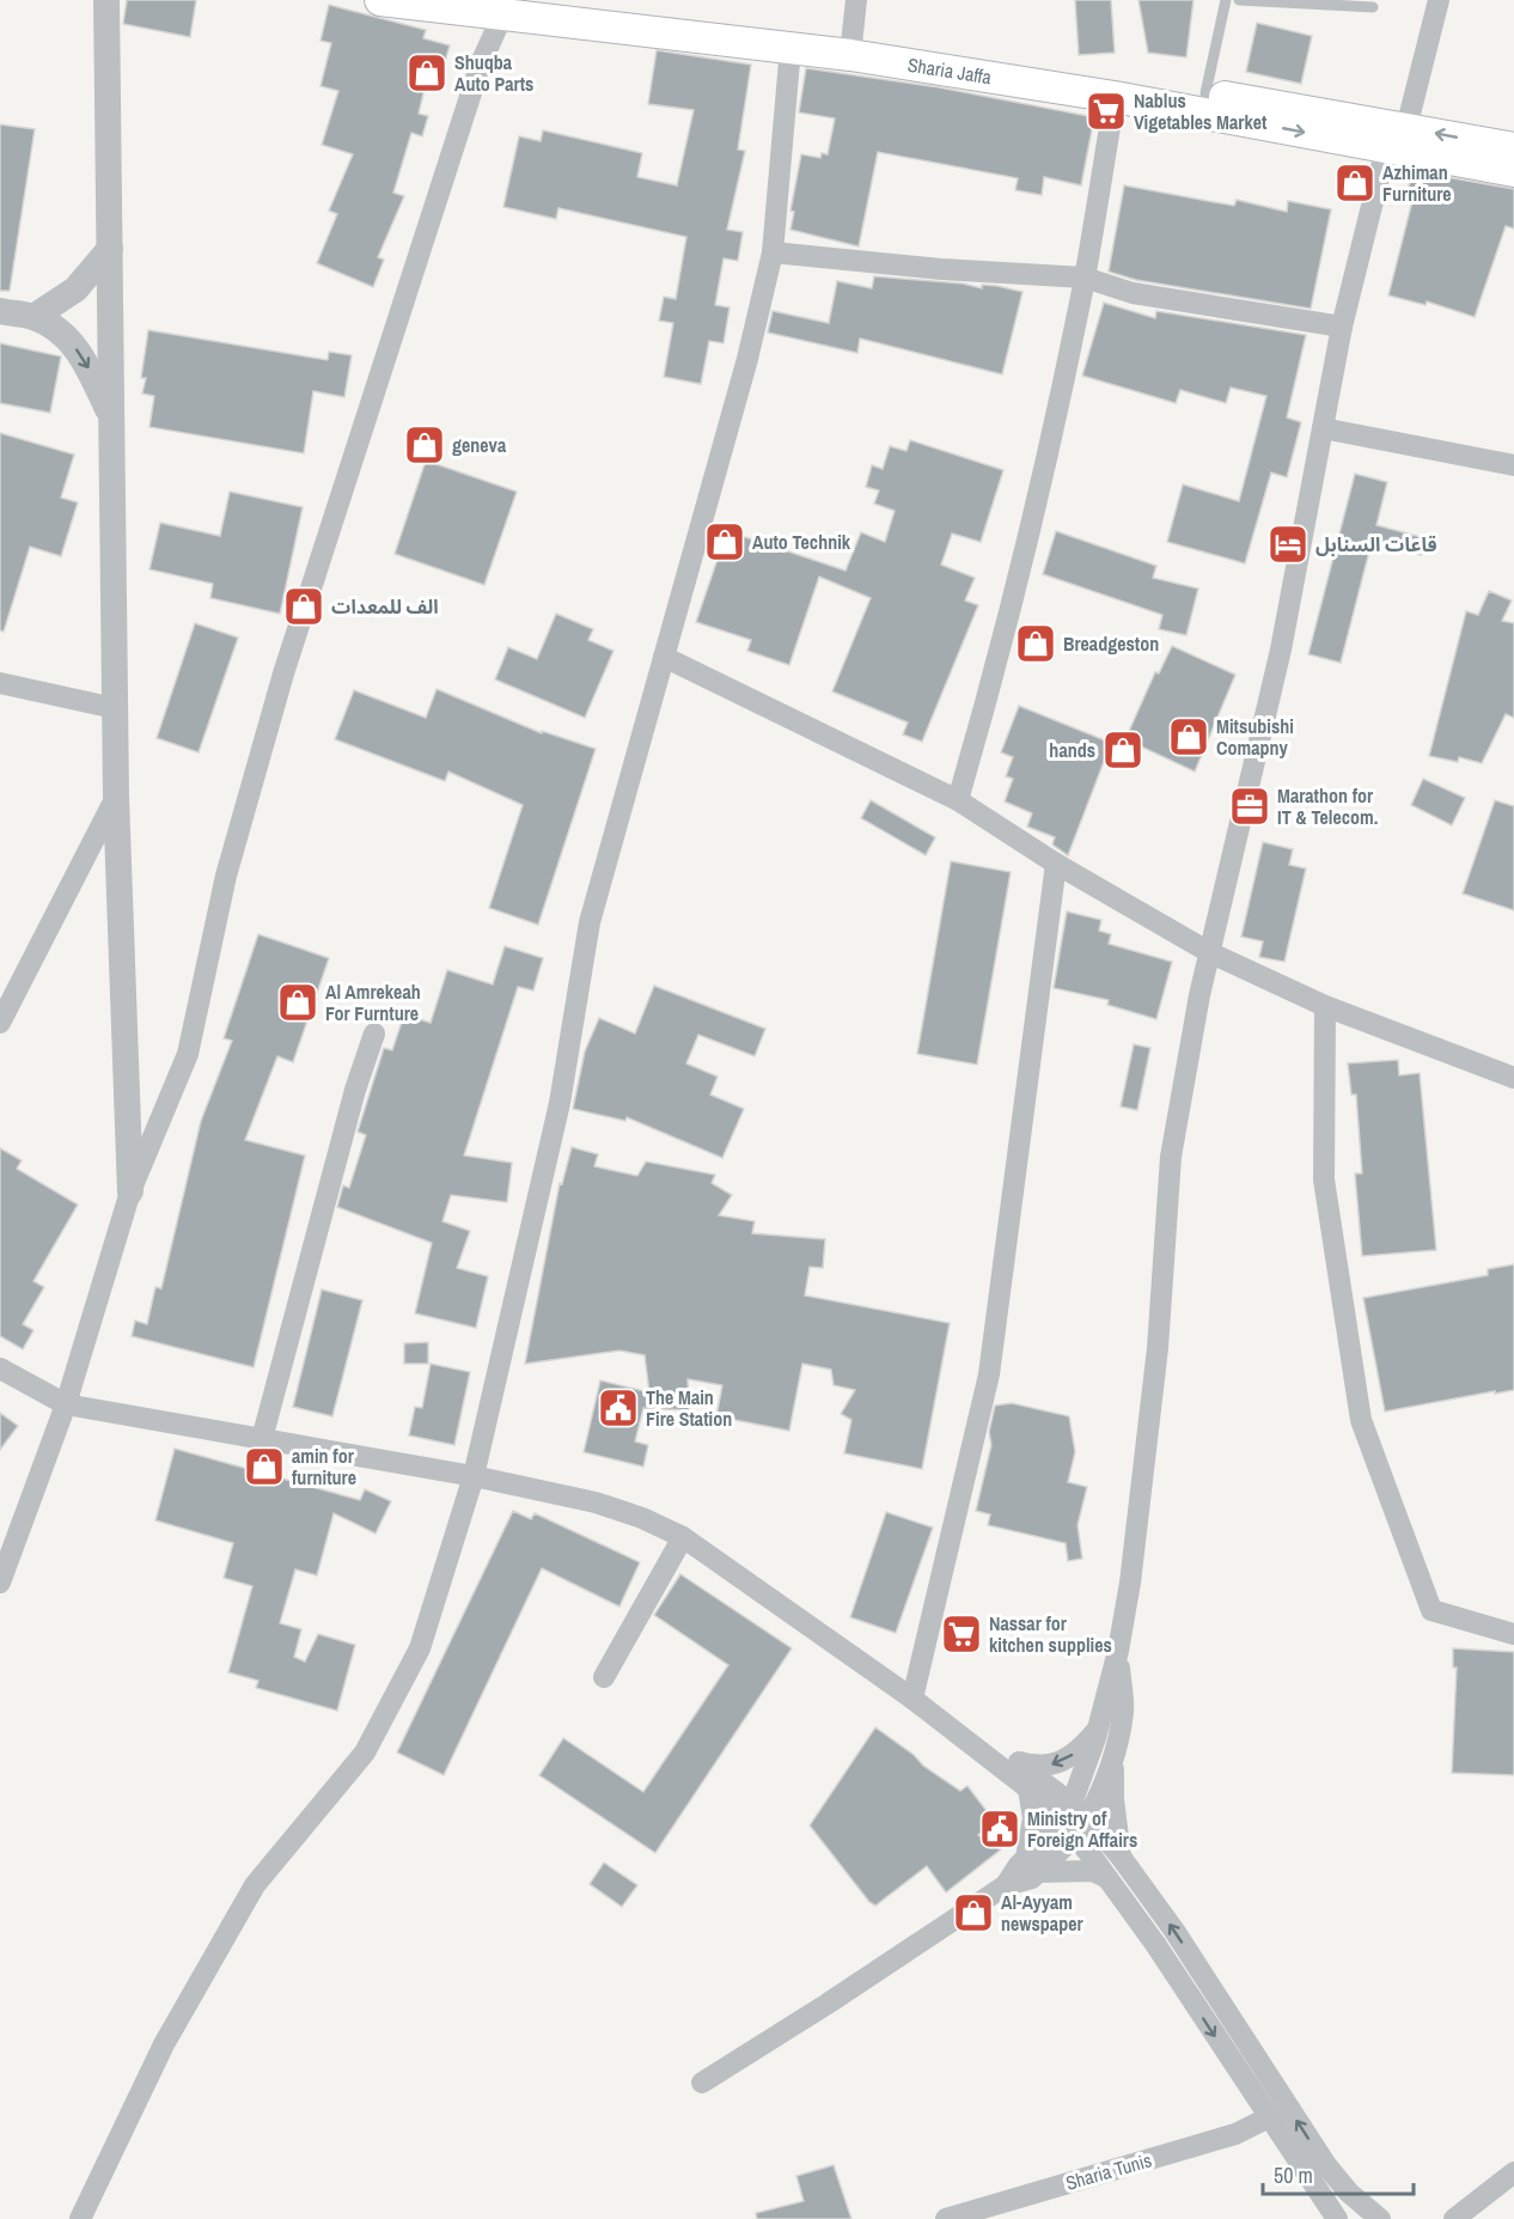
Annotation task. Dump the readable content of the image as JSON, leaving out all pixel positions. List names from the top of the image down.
{
  "streets": {
    "main road": ["Sharia Jaffa"],
    "street": ["Sharia Tunis"]
  },
  "places": {
    "shop": [
      "Shuqba Auto Parts",
      "Azhiman Furniture",
      "geneva",
      "Auto Technik",
      "الف للمعدات",
      "Breadgeston",
      "Mitsubishi Comapny",
      "hands",
      "Al Amrekeah For Furnture",
      "amin for furniture",
      "Al-Ayyam newspaper"
    ],
    "supermarket": ["Nablus Vigetables Market", "Nassar for kitchen supplies"],
    "hotel": ["قاعات السنابل"],
    "office": ["Marathon for IT & Telecom."],
    "public building": ["The Main Fire Station", "Ministry of Foreign Affairs"]
  },
  "scale_bar": "50 m"
}
